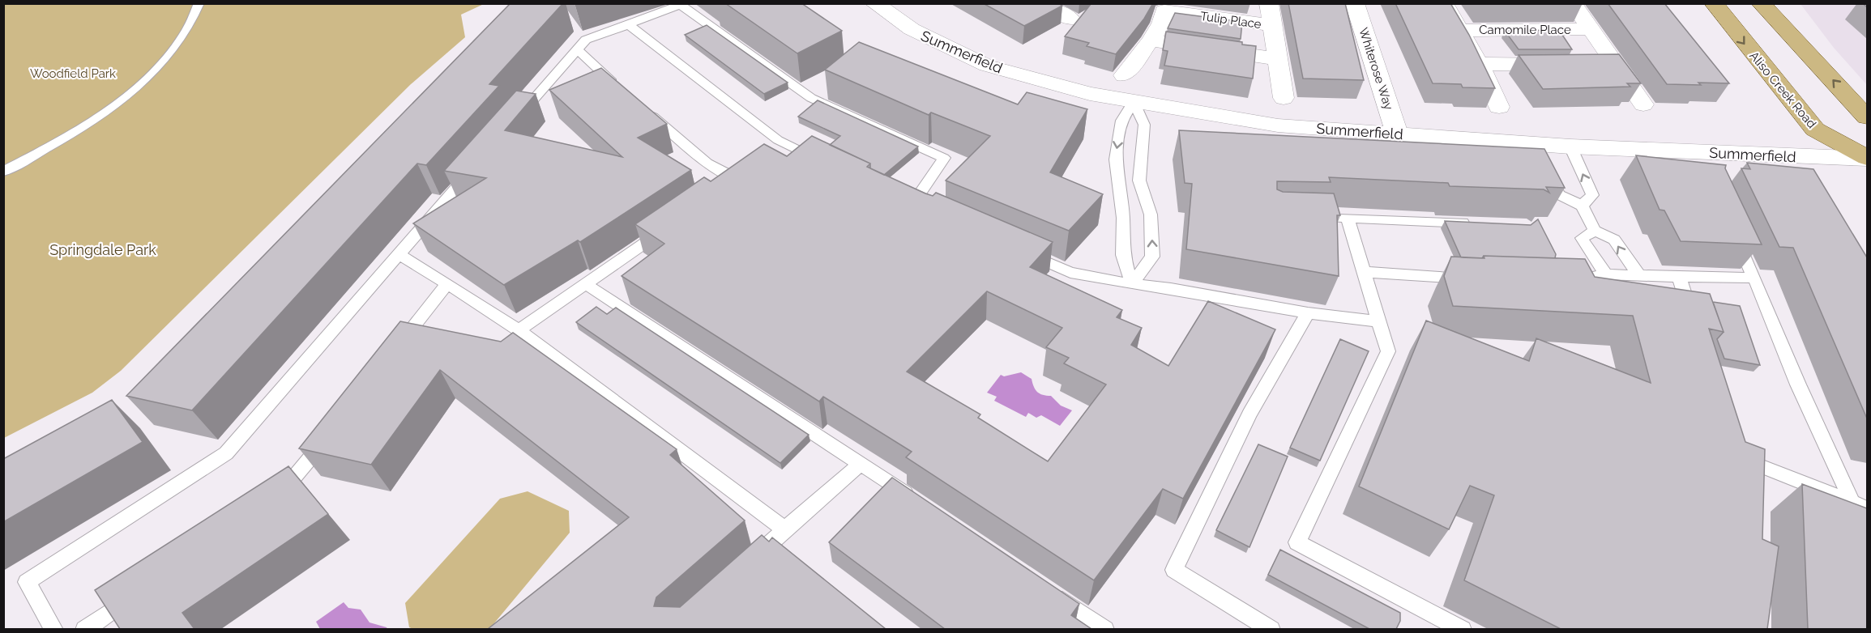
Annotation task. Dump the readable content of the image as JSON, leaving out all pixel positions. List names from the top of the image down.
{
  "streets": {
    "main road": ["Aliso Creek Road"],
    "street": [
      "Tulip Place",
      "Camomile Place",
      "Summerfield",
      "Whiterose Way"
    ]
  },
  "crossings": [
    ["Summerfield", "Whiterose Way"],
    ["Summerfield", "Aliso Creek Road"]
  ],
  "parks": ["Woodfield Park", "Springdale Park"]
}
